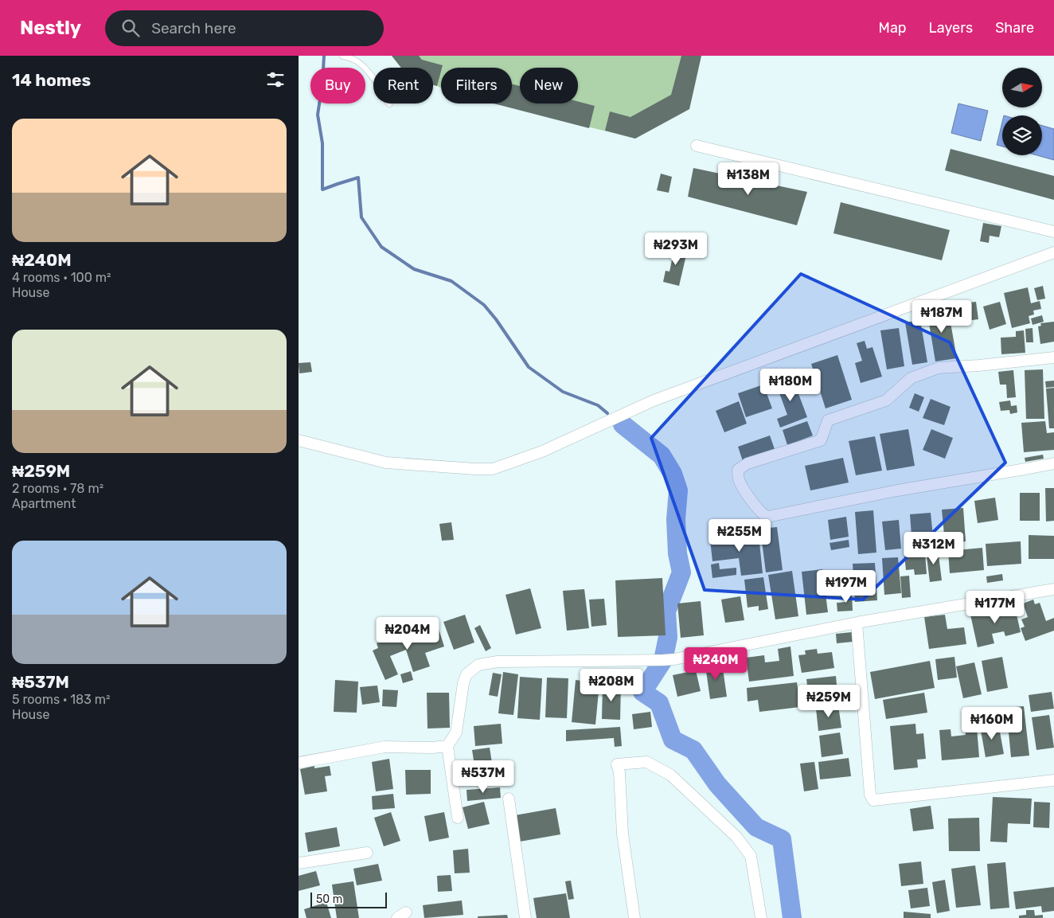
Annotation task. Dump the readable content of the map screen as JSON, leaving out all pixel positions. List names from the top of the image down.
{
  "scale_bar": "50 m",
  "north": "right",
  "page": {
    "header": "Nestly",
    "search": "Search here",
    "nav": ["Map", "Layers", "Share"],
    "heading": "14 homes",
    "chip": [
      "Buy",
      "Rent",
      "Filters",
      "New"
    ],
    "list": [
      {
        "name": "₦240M",
        "note": "4 rooms · 100 m² · House"
      },
      {
        "name": "₦259M",
        "note": "2 rooms · 78 m² · Apartment"
      },
      {
        "name": "₦537M",
        "note": "5 rooms · 183 m² · House"
      }
    ],
    "price": [
      "₦138M",
      "₦293M",
      "₦187M",
      "₦180M",
      "₦255M",
      "₦312M",
      "₦197M",
      "₦177M",
      "₦204M",
      "₦240M",
      "₦208M",
      "₦259M",
      "₦160M",
      "₦537M"
    ],
    "scale": "50 m"
  }
}
